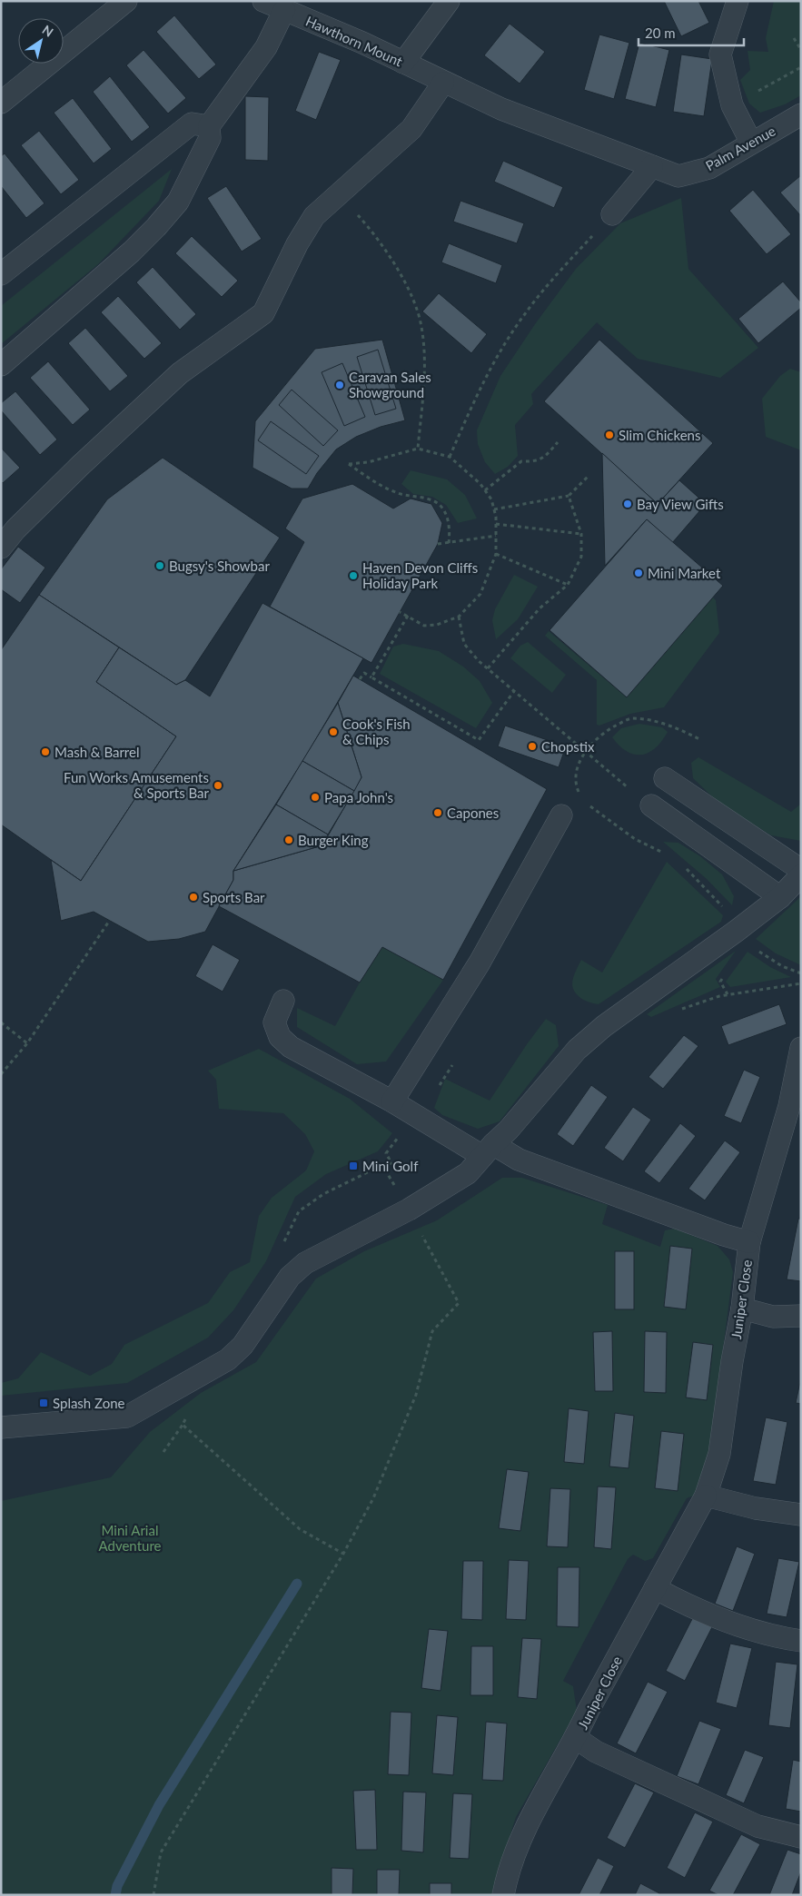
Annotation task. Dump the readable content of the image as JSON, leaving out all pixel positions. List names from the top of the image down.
{
  "streets": {
    "lane": ["Hawthorn Mount", "Palm Avenue", "Juniper Close"]
  },
  "crossings": [
    ["Hawthorn Mount", "Palm Avenue"]
  ],
  "parks": ["Mini Arial Adventure"],
  "places": {
    "other": [
      "Caravan Sales Showground",
      "Slim Chickens",
      "Bay View Gifts",
      "Bugsy's Showbar",
      "Mini Market",
      "Haven Devon Cliffs Holiday Park",
      "Cook's Fish & Chips",
      "Chopstix",
      "Mash & Barrel",
      "Fun Works Amusements & Sports Bar",
      "Papa John's",
      "Capones",
      "Burger King",
      "Sports Bar"
    ],
    "transit": ["Mini Golf", "Splash Zone"]
  },
  "scale_bar": "20 m",
  "north": "top right"
}
